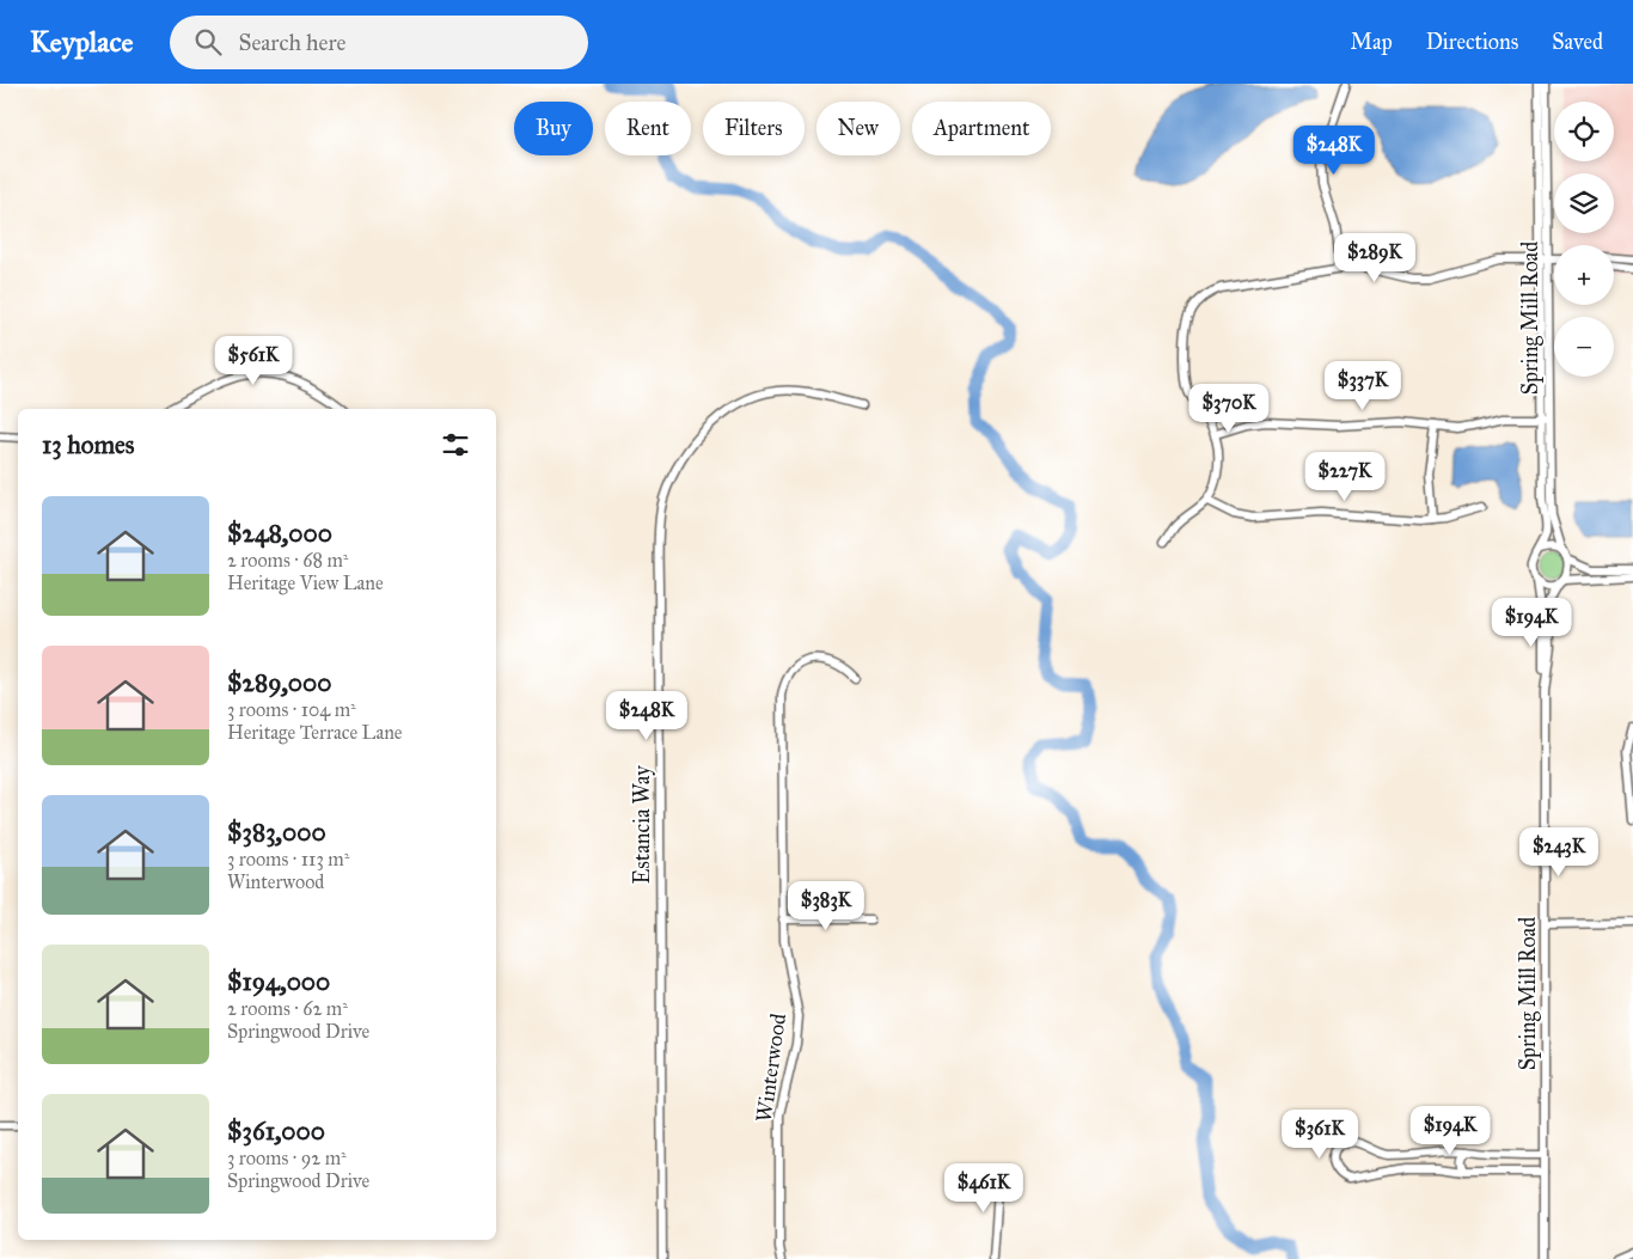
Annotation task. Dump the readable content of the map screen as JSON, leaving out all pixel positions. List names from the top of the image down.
{
  "streets": {
    "street": ["Spring Mill Road", "Estancia Way", "Winterwood"]
  },
  "page": {
    "header": "Keyplace",
    "search": "Search here",
    "nav": ["Map", "Directions", "Saved"],
    "map_buttons": ["+", "−"],
    "chip": [
      "Buy",
      "Rent",
      "Filters",
      "New",
      "Apartment"
    ],
    "price": [
      "$248K",
      "$289K",
      "$561K",
      "$337K",
      "$370K",
      "$227K",
      "$194K",
      "$248K",
      "$243K",
      "$383K",
      "$194K",
      "$361K",
      "$461K"
    ],
    "heading": "13 homes",
    "list": [
      {
        "name": "$248,000",
        "note": "2 rooms · 68 m² · Heritage View Lane"
      },
      {
        "name": "$289,000",
        "note": "3 rooms · 104 m² · Heritage Terrace Lane"
      },
      {
        "name": "$383,000",
        "note": "3 rooms · 113 m² · Winterwood"
      },
      {
        "name": "$194,000",
        "note": "2 rooms · 62 m² · Springwood Drive"
      },
      {
        "name": "$361,000",
        "note": "3 rooms · 92 m² · Springwood Drive"
      }
    ]
  }
}
